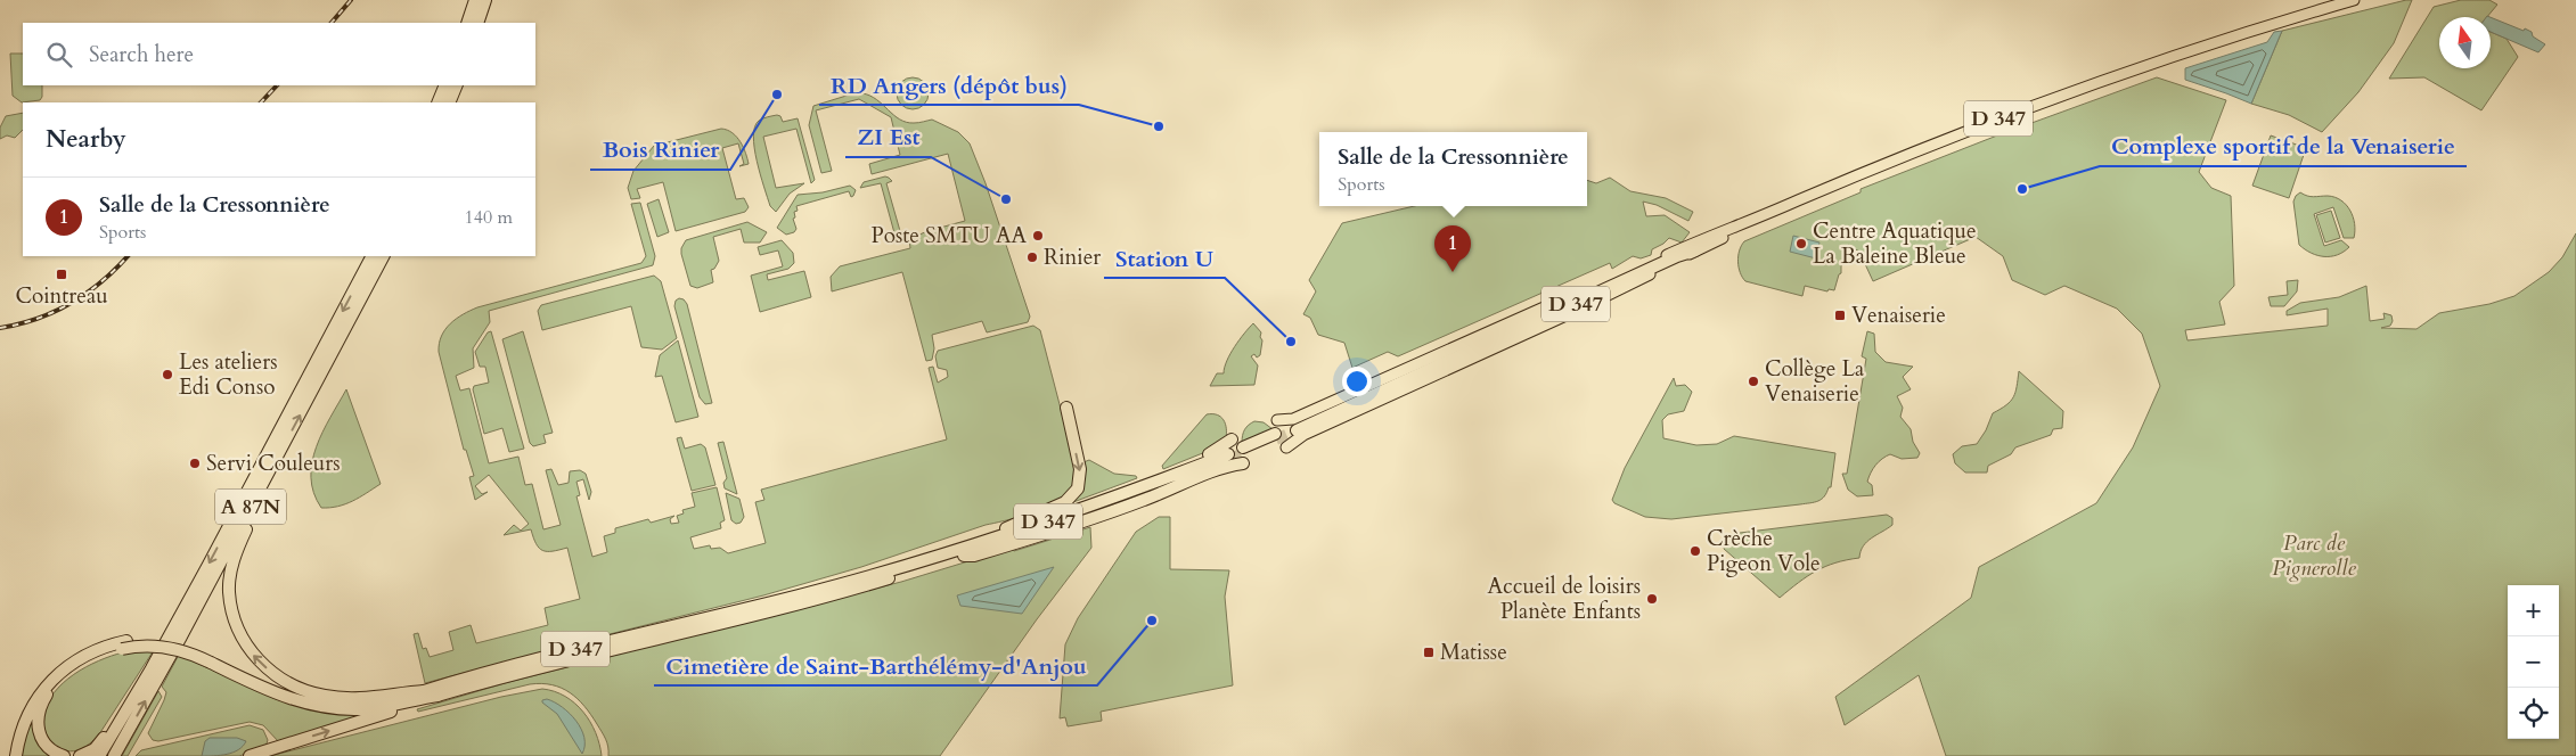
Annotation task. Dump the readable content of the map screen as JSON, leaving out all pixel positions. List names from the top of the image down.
{
  "streets": {
    "highway": ["D 347", "A 87N"]
  },
  "parks": ["Parc de Pignerolle"],
  "places": {
    "other": [
      "Bois Rinier",
      "RD Angers (dépôt bus)",
      "Complexe sportif de la Venaiserie",
      "ZI Est",
      "Poste SMTU AA",
      "Centre Aquatique La Baleine Bleue",
      "Rinier",
      "Station U",
      "Les ateliers Edi Conso",
      "Collège La Venaiserie",
      "Servi Couleurs",
      "Crèche Pigeon Vole",
      "Accueil de loisirs Planète Enfants",
      "Cimetière de Saint-Barthélémy-d'Anjou"
    ],
    "transit": ["Cointreau", "Venaiserie", "Matisse"]
  },
  "north": "top",
  "page": {
    "search": "Search here",
    "heading": "Nearby",
    "popup": ["Salle de la Cressonnière", "Sports"],
    "list": [
      {
        "mark": "1",
        "name": "Salle de la Cressonnière",
        "note": "Sports",
        "value": "140 m"
      }
    ],
    "pins": "1",
    "map_buttons": ["+", "−"]
  }
}
